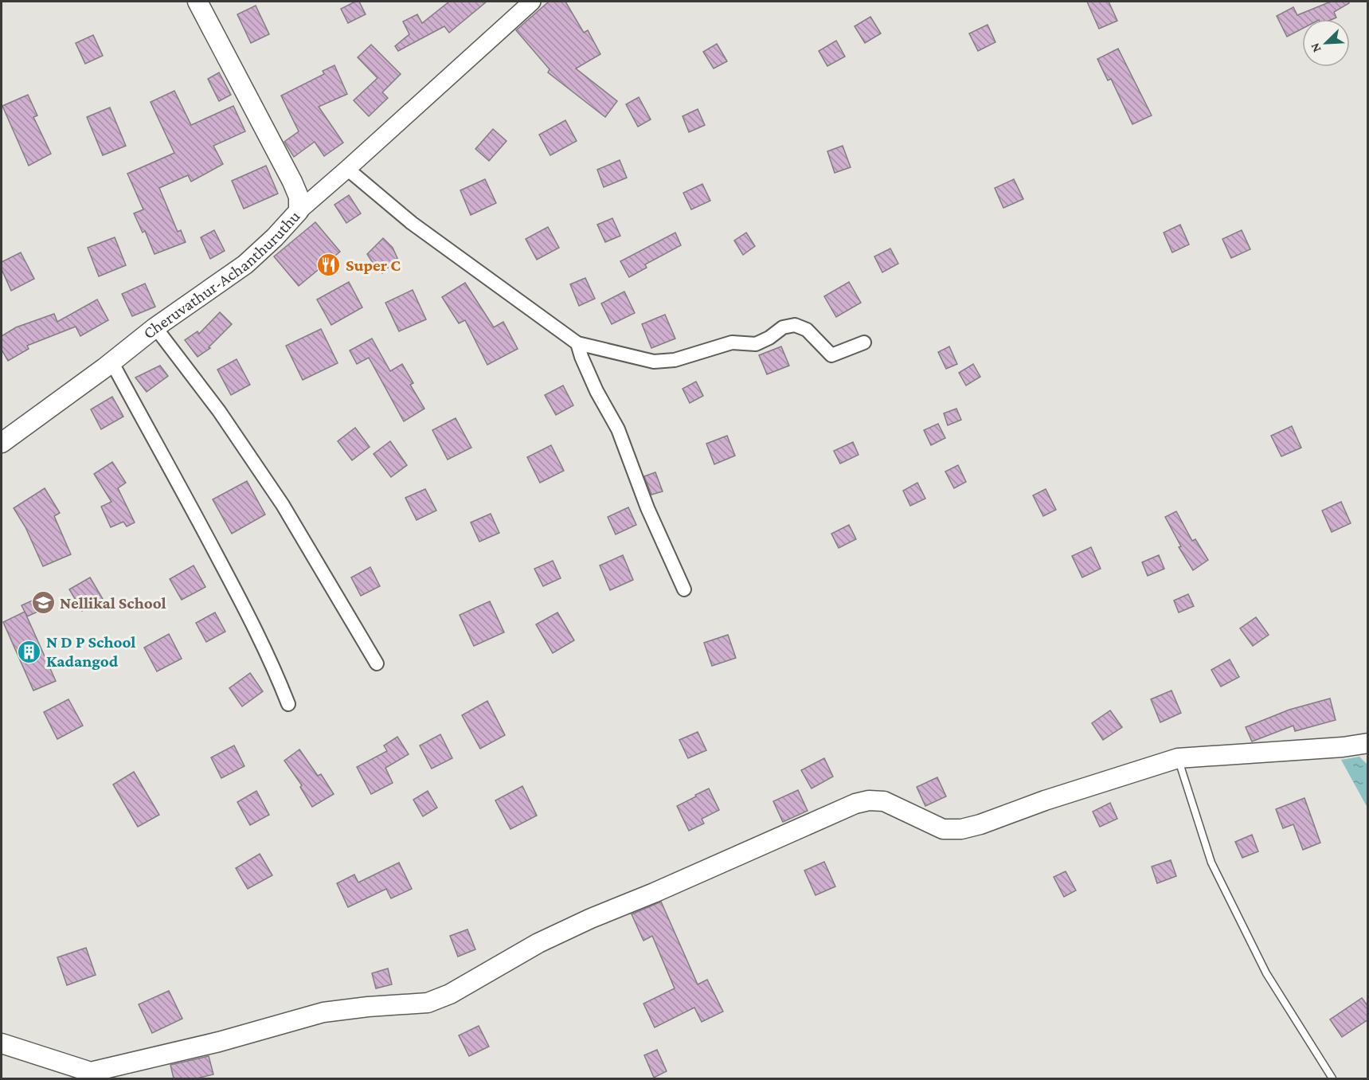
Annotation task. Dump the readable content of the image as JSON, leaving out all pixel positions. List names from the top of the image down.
{
  "streets": {
    "main road": ["Cheruvathur-Achanthuruthu"]
  },
  "places": {
    "restaurant": ["Super C"],
    "school or university": ["Nellikal School"],
    "building": ["N D P School Kadangod"]
  },
  "north": "bottom left"
}
